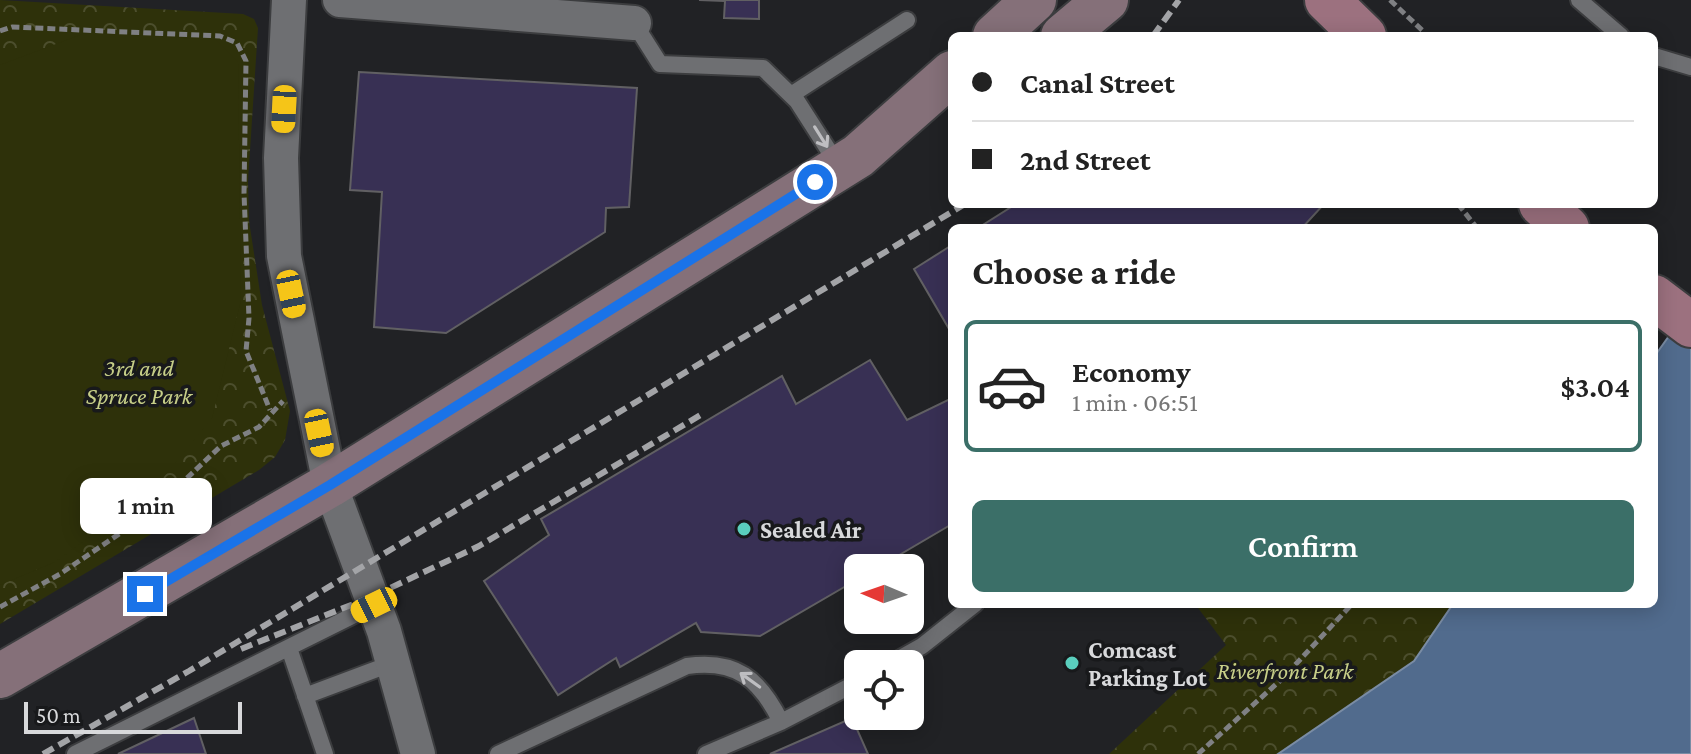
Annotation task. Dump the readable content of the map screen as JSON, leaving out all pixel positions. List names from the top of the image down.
{
  "parks": ["3rd and Spruce Park", "Riverfront Park"],
  "places": ["Sealed Air", "Comcast Parking Lot"],
  "scale_bar": "50 m",
  "north": "left",
  "page": {
    "banner": ["Canal Street", "2nd Street"],
    "heading": "Choose a ride",
    "list": [
      {
        "name": "Economy",
        "note": "1 min · 06:51",
        "value": "$3.04"
      }
    ],
    "bubble": "1 min",
    "buttons": "Confirm",
    "scale": "50 m"
  }
}
